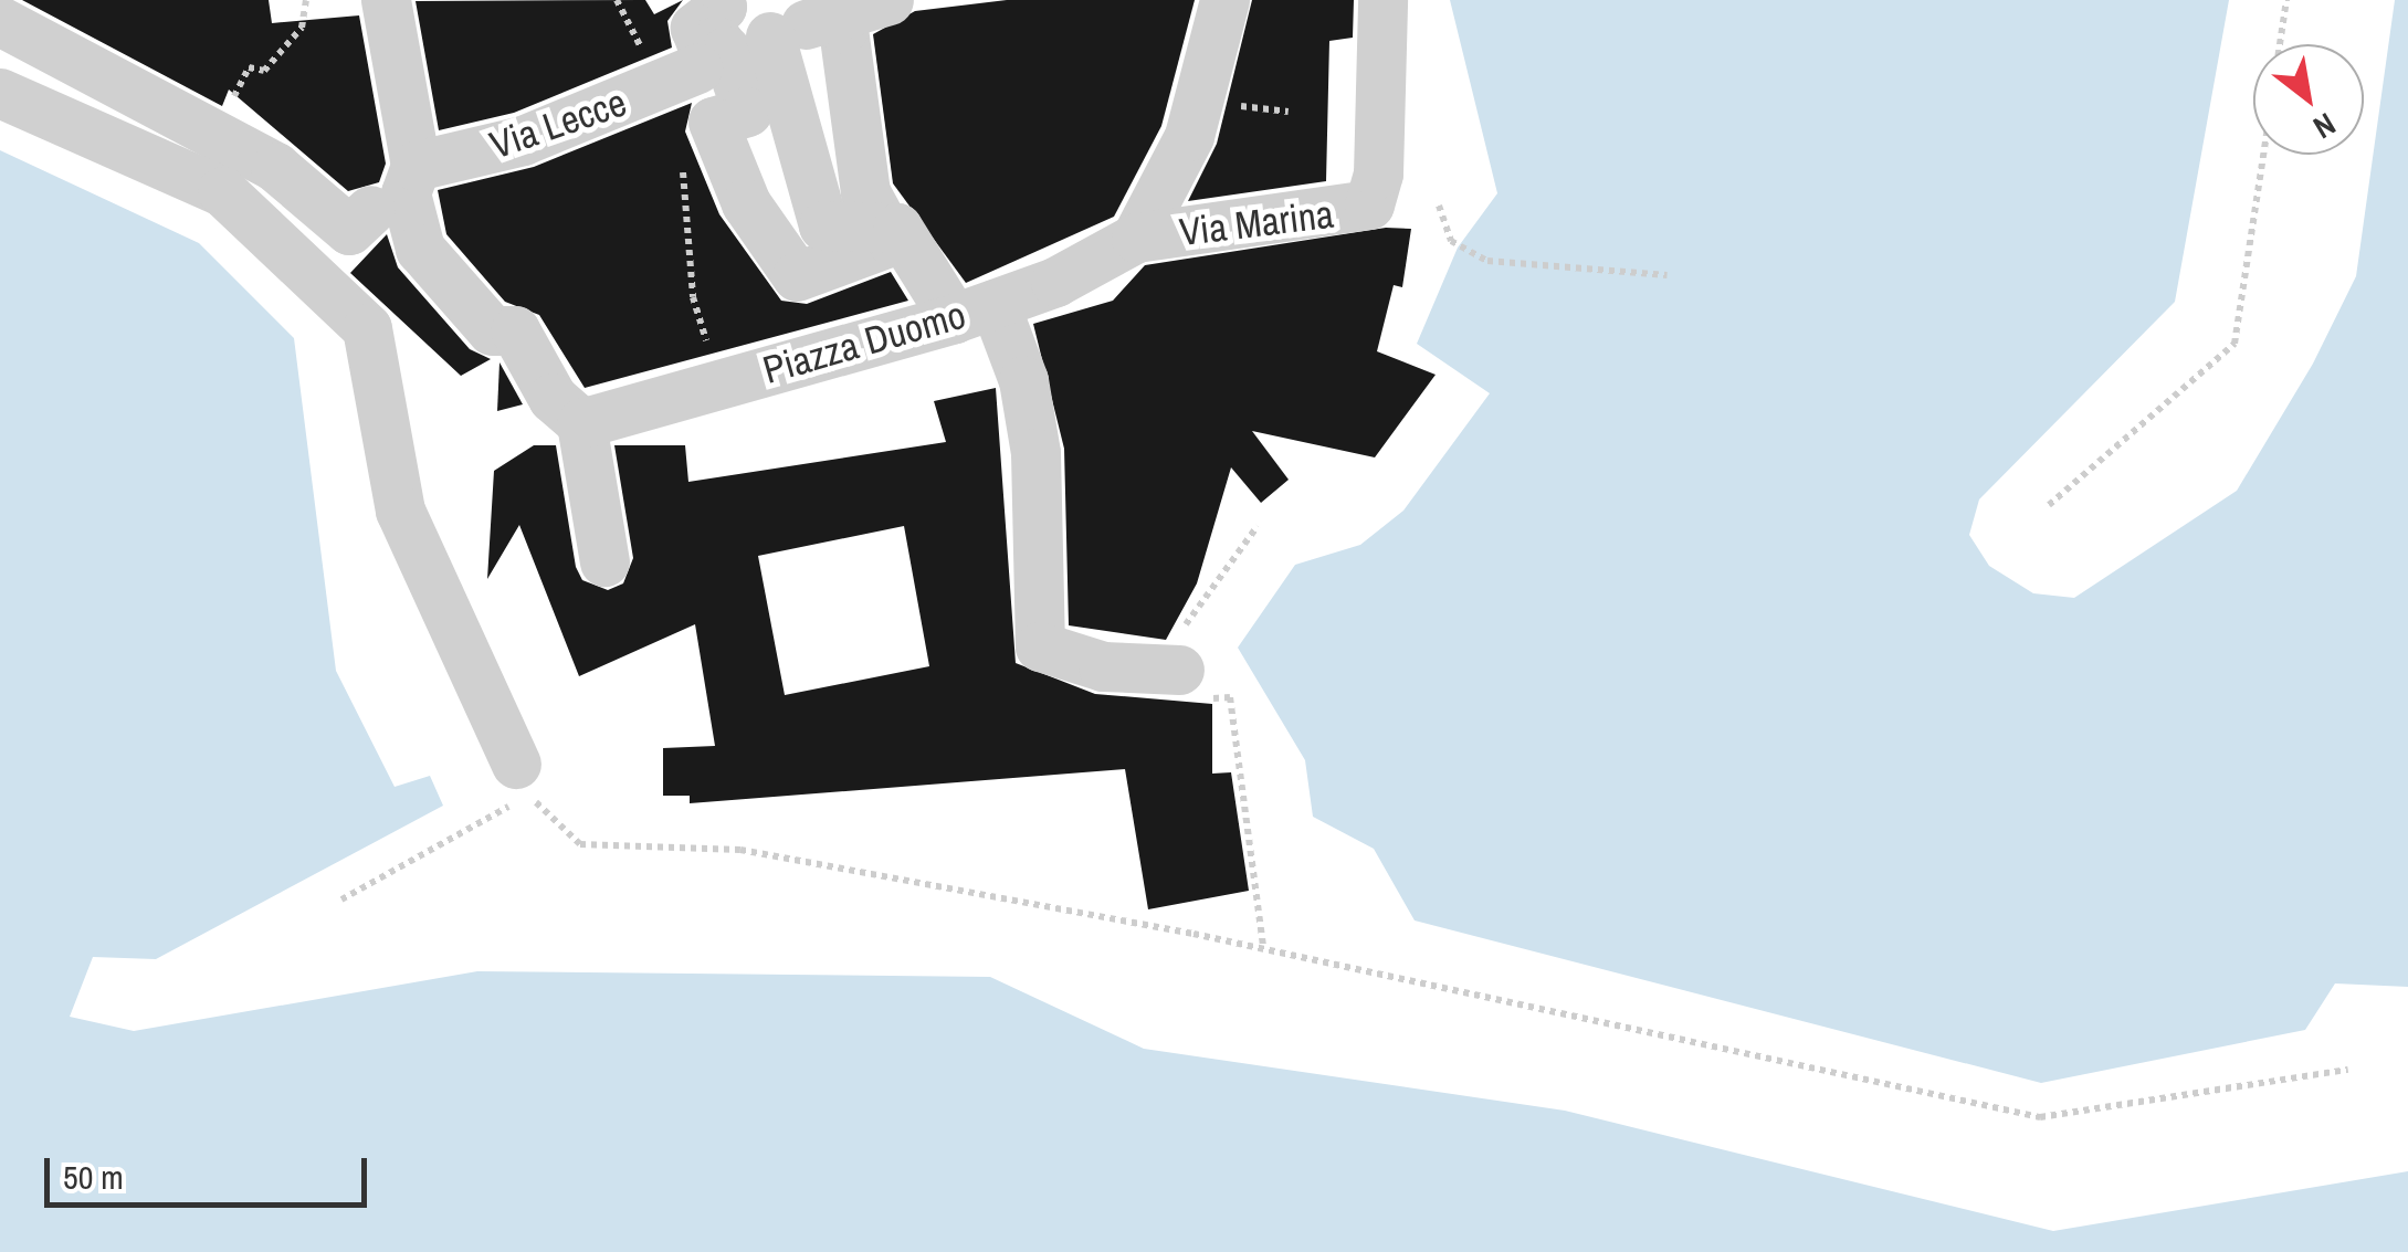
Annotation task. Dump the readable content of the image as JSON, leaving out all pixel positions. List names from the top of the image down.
{
  "streets": {
    "street": ["Via Lecce", "Via Marina", "Piazza Duomo"]
  },
  "crossings": [
    ["Via Marina", "Piazza Duomo"]
  ],
  "scale_bar": "50 m",
  "north": "bottom right"
}
